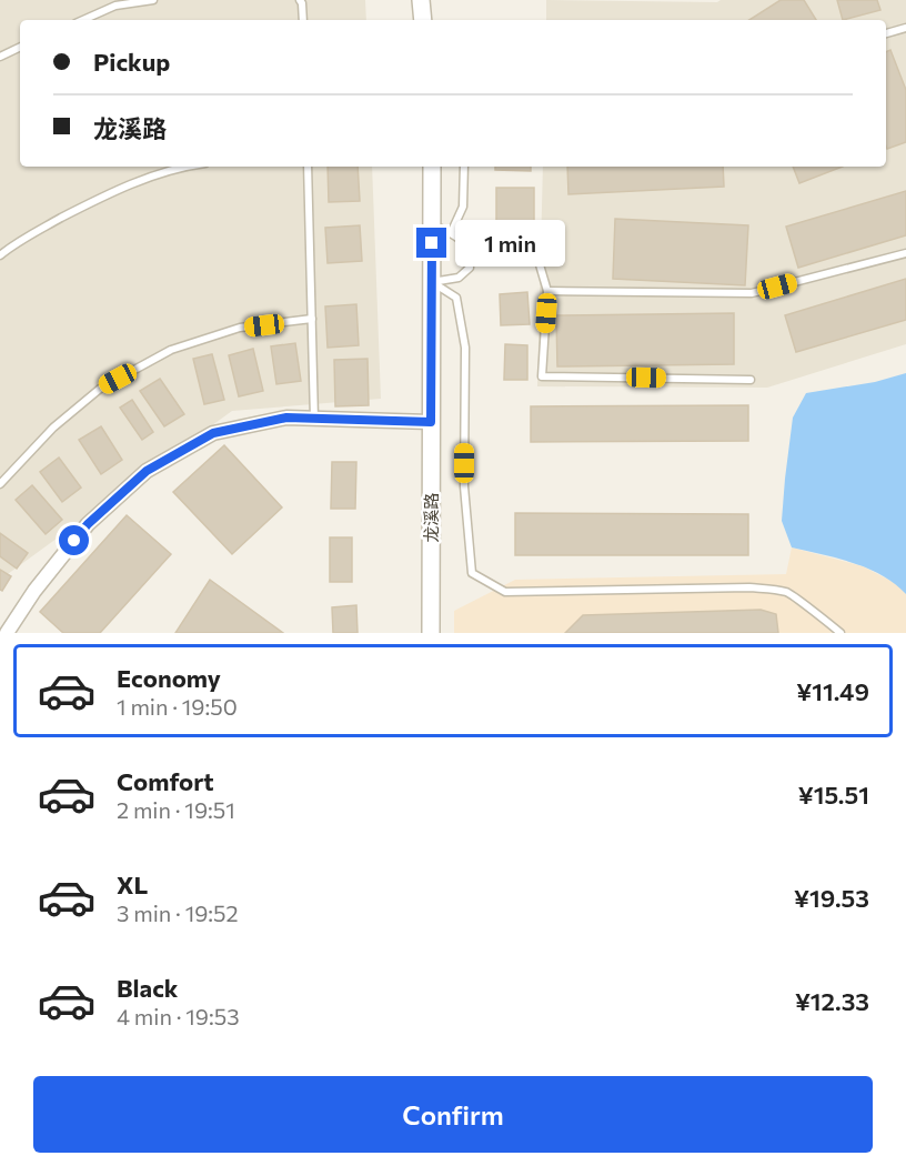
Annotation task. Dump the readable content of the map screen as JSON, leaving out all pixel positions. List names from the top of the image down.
{
  "streets": {
    "street": ["龙溪路"]
  },
  "page": {
    "banner": ["Pickup", "龙溪路"],
    "bubble": "1 min",
    "list": [
      {
        "name": "Economy",
        "note": "1 min · 19:50",
        "value": "¥11.49"
      },
      {
        "name": "Comfort",
        "note": "2 min · 19:51",
        "value": "¥15.51"
      },
      {
        "name": "XL",
        "note": "3 min · 19:52",
        "value": "¥19.53"
      },
      {
        "name": "Black",
        "note": "4 min · 19:53",
        "value": "¥12.33"
      }
    ],
    "buttons": "Confirm"
  }
}
